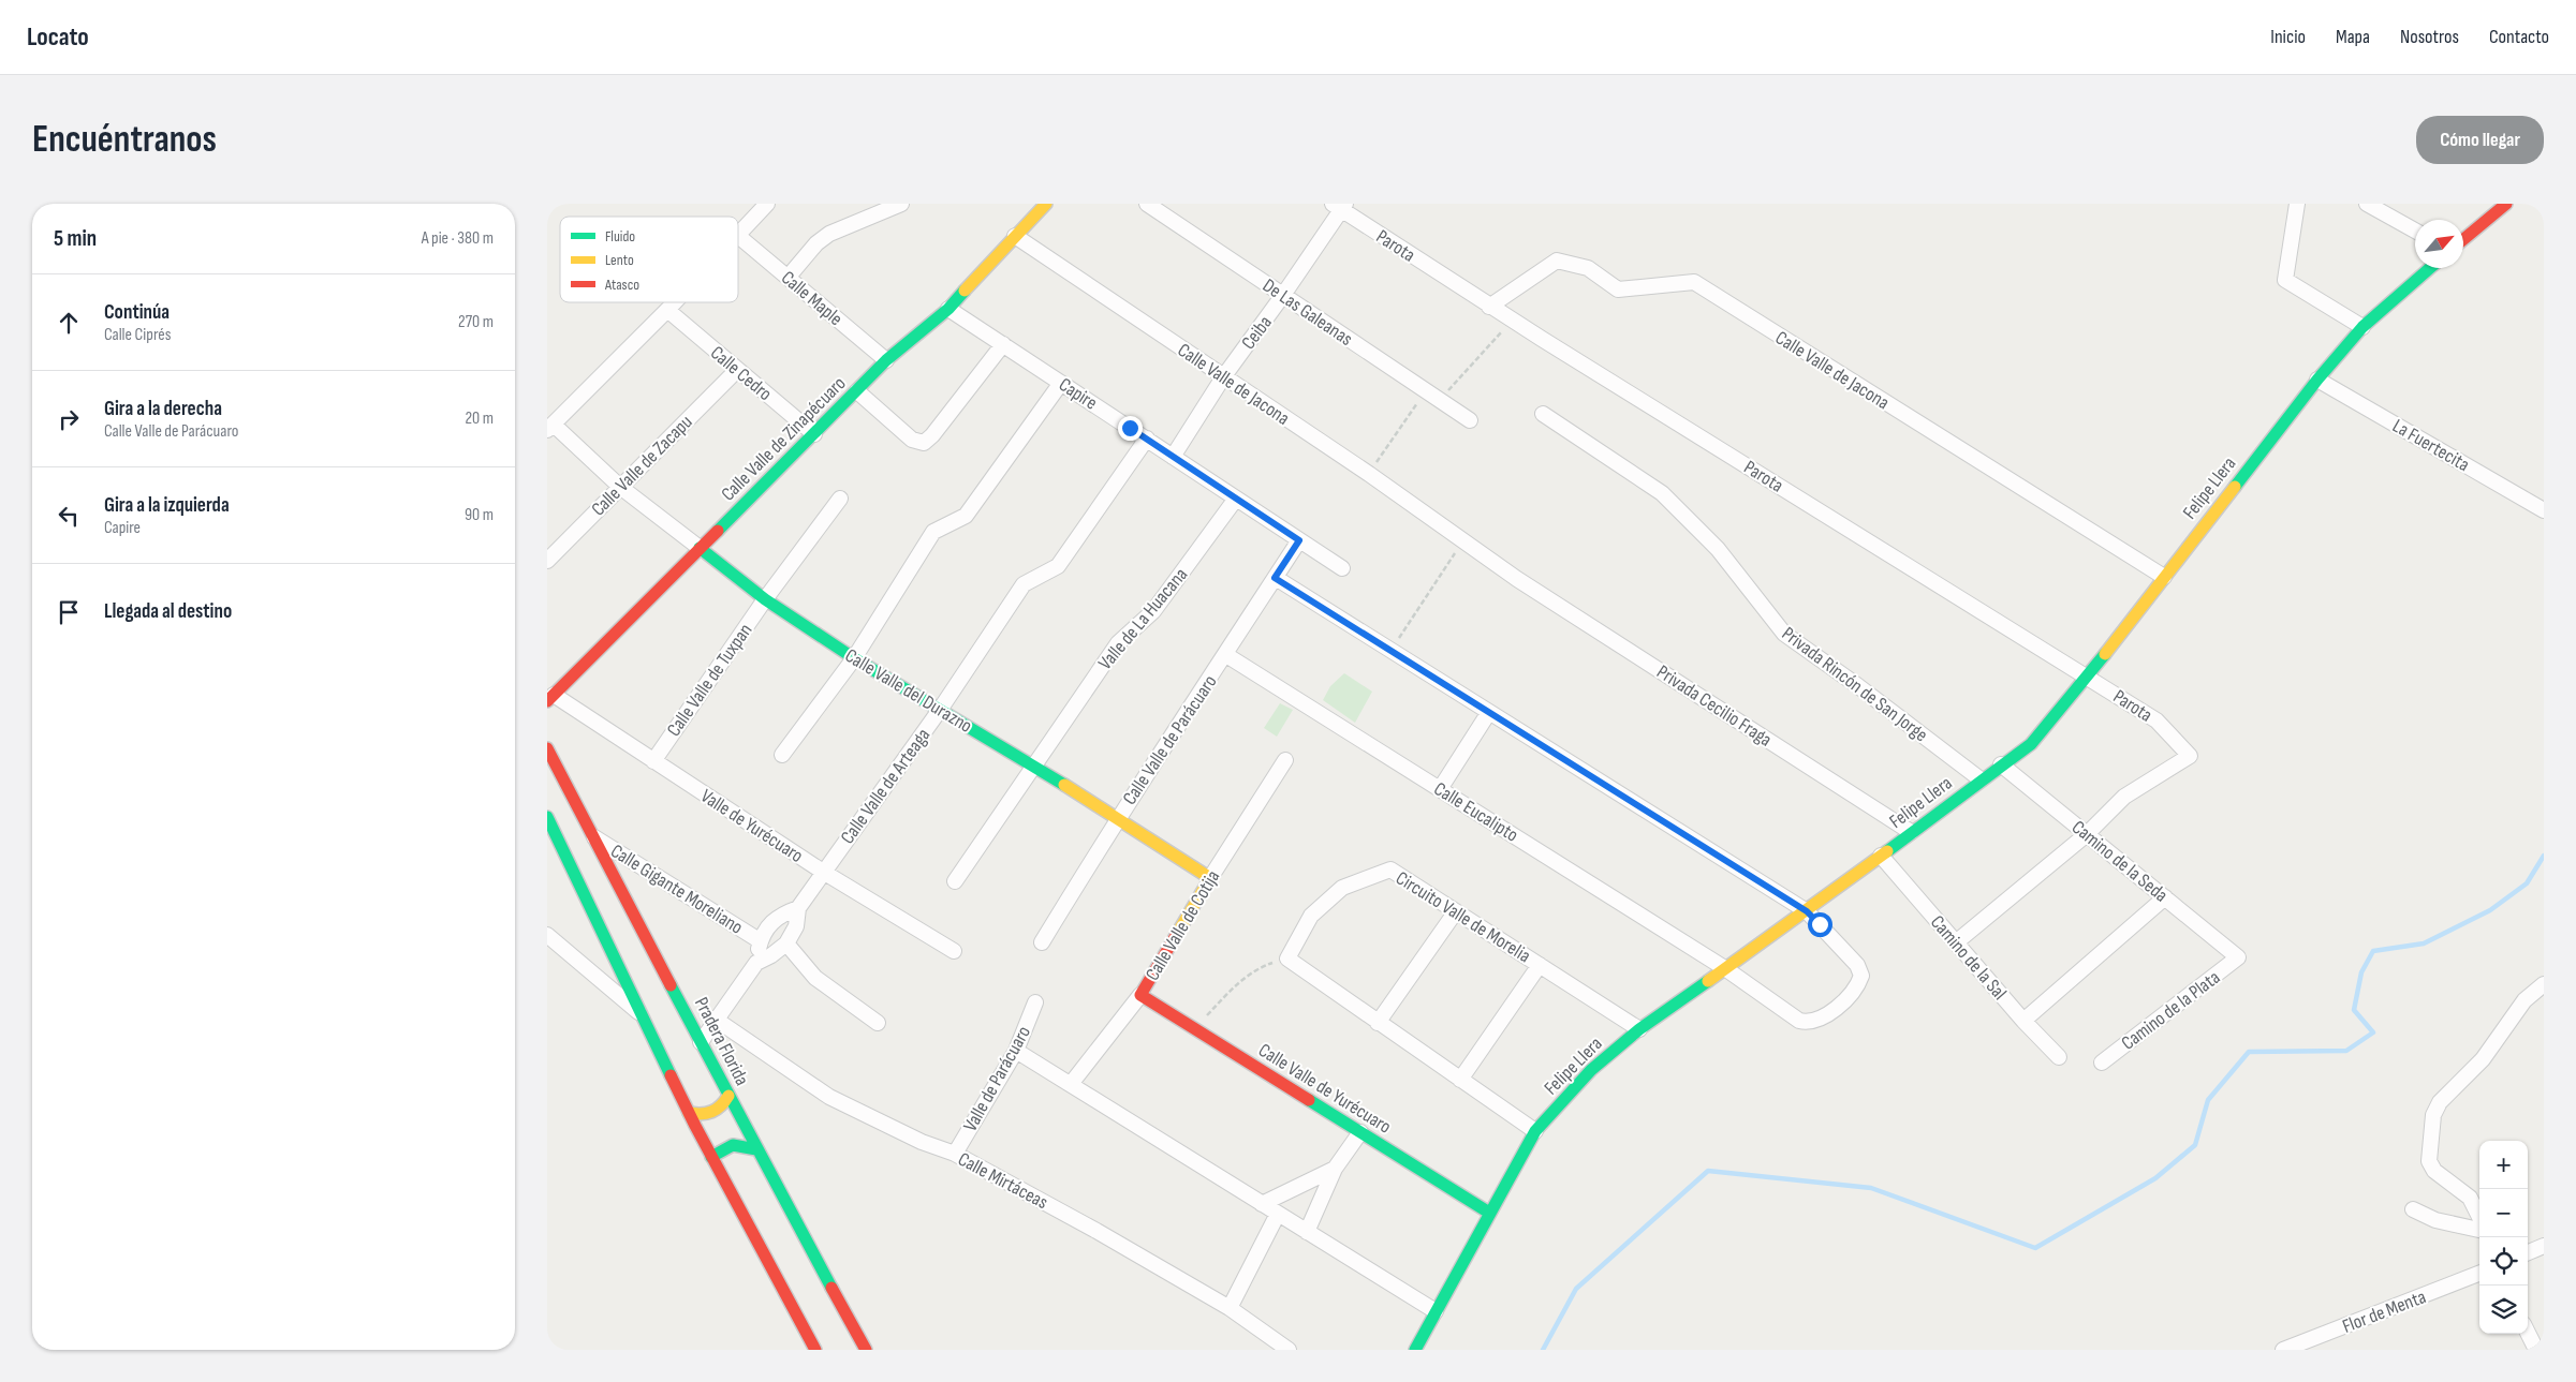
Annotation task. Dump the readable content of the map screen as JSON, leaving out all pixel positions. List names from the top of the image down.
{
  "streets": {
    "street": [
      "Parota",
      "Calle Maple",
      "De Las Galeanas",
      "Ceiba",
      "Calle Valle de Jacona",
      "Calle Cedro",
      "Capire",
      "Calle Valle de Zinapécuaro",
      "La Fuertecita",
      "Calle Valle de Zacapu",
      "Felipe Llera",
      "Valle de La Huacana",
      "Calle Valle de Tuxpan",
      "Privada Rincón de San Jorge",
      "Calle Valle del Durazno",
      "Privada Cecilio Fraga",
      "Calle Valle de Parácuaro",
      "Calle Valle de Arteaga",
      "Calle Eucalipto",
      "Valle de Yurécuaro",
      "Camino de la Seda",
      "Calle Gigante Moreliano",
      "Circuito Valle de Morelia",
      "Calle Valle de Cotija",
      "Camino de la Sal",
      "Camino de la Plata",
      "Pradera Florida",
      "Valle de Parácuaro",
      "Calle Valle de Yurécuaro",
      "Calle Mirtáceas",
      "Flor de Menta"
    ]
  },
  "crossings": [
    ["Parota", "Ceiba"],
    ["Parota", "Calle Valle de Jacona"],
    ["Parota", "Felipe Llera"],
    ["Parota", "Camino de la Seda"],
    ["Calle Maple", "Calle Valle de Zinapécuaro"],
    ["De Las Galeanas", "Ceiba"],
    ["Ceiba", "Calle Valle de Jacona"],
    ["Ceiba", "Capire"],
    ["Calle Valle de Jacona", "Calle Valle de Zinapécuaro"],
    ["Calle Valle de Jacona", "Felipe Llera"],
    ["Calle Valle de Jacona", "Privada Cecilio Fraga"],
    ["Calle Cedro", "Calle Valle de Zinapécuaro"],
    ["Calle Cedro", "Calle Valle de Zacapu"],
    ["Capire", "Calle Valle de Zinapécuaro"],
    ["Capire", "Valle de La Huacana"],
    ["Capire", "Calle Valle de Parácuaro"],
    ["Capire", "Calle Valle de Arteaga"],
    ["Calle Valle de Zinapécuaro", "Calle Valle del Durazno"],
    ["Calle Valle de Zinapécuaro", "Valle de Yurécuaro"],
    ["La Fuertecita", "Felipe Llera"],
    ["Calle Valle de Zacapu", "Calle Valle del Durazno"],
    ["Felipe Llera", "Privada Rincón de San Jorge"],
    ["Felipe Llera", "Privada Cecilio Fraga"],
    ["Felipe Llera", "Calle Eucalipto"],
    ["Felipe Llera", "Camino de la Seda"],
    ["Felipe Llera", "Circuito Valle de Morelia"],
    ["Felipe Llera", "Camino de la Sal"],
    ["Felipe Llera", "Calle Valle de Yurécuaro"],
    ["Valle de La Huacana", "Calle Valle del Durazno"],
    ["Calle Valle de Tuxpan", "Calle Valle del Durazno"],
    ["Calle Valle de Tuxpan", "Valle de Yurécuaro"],
    ["Calle Valle del Durazno", "Calle Valle de Parácuaro"],
    ["Calle Valle del Durazno", "Calle Valle de Arteaga"],
    ["Calle Valle del Durazno", "Calle Valle de Cotija"],
    ["Calle Valle de Parácuaro", "Calle Eucalipto"],
    ["Calle Valle de Arteaga", "Valle de Yurécuaro"],
    ["Calle Valle de Arteaga", "Calle Gigante Moreliano"],
    ["Calle Valle de Arteaga", "Pradera Florida"],
    ["Calle Valle de Arteaga", "Calle Mirtáceas"],
    ["Camino de la Seda", "Camino de la Plata"],
    ["Calle Gigante Moreliano", "Pradera Florida"],
    ["Calle Valle de Cotija", "Calle Valle de Yurécuaro"],
    ["Valle de Parácuaro", "Calle Mirtáceas"]
  ],
  "legend": ["Fluido", "Lento", "Atasco"],
  "north": "top right",
  "page": {
    "header": "Locato",
    "nav": [
      "Inicio",
      "Mapa",
      "Nosotros",
      "Contacto"
    ],
    "buttons": "Cómo llegar",
    "title": "Encuéntranos",
    "heading": ["5 min", "A pie · 380 m"],
    "list": [
      ["Continúa", "Calle Ciprés", "270 m"],
      ["Gira a la derecha", "Calle Valle de Parácuaro", "20 m"],
      ["Gira a la izquierda", "Capire", "90 m"],
      "Llegada al destino"
    ],
    "map_buttons": ["+", "−"]
  }
}
